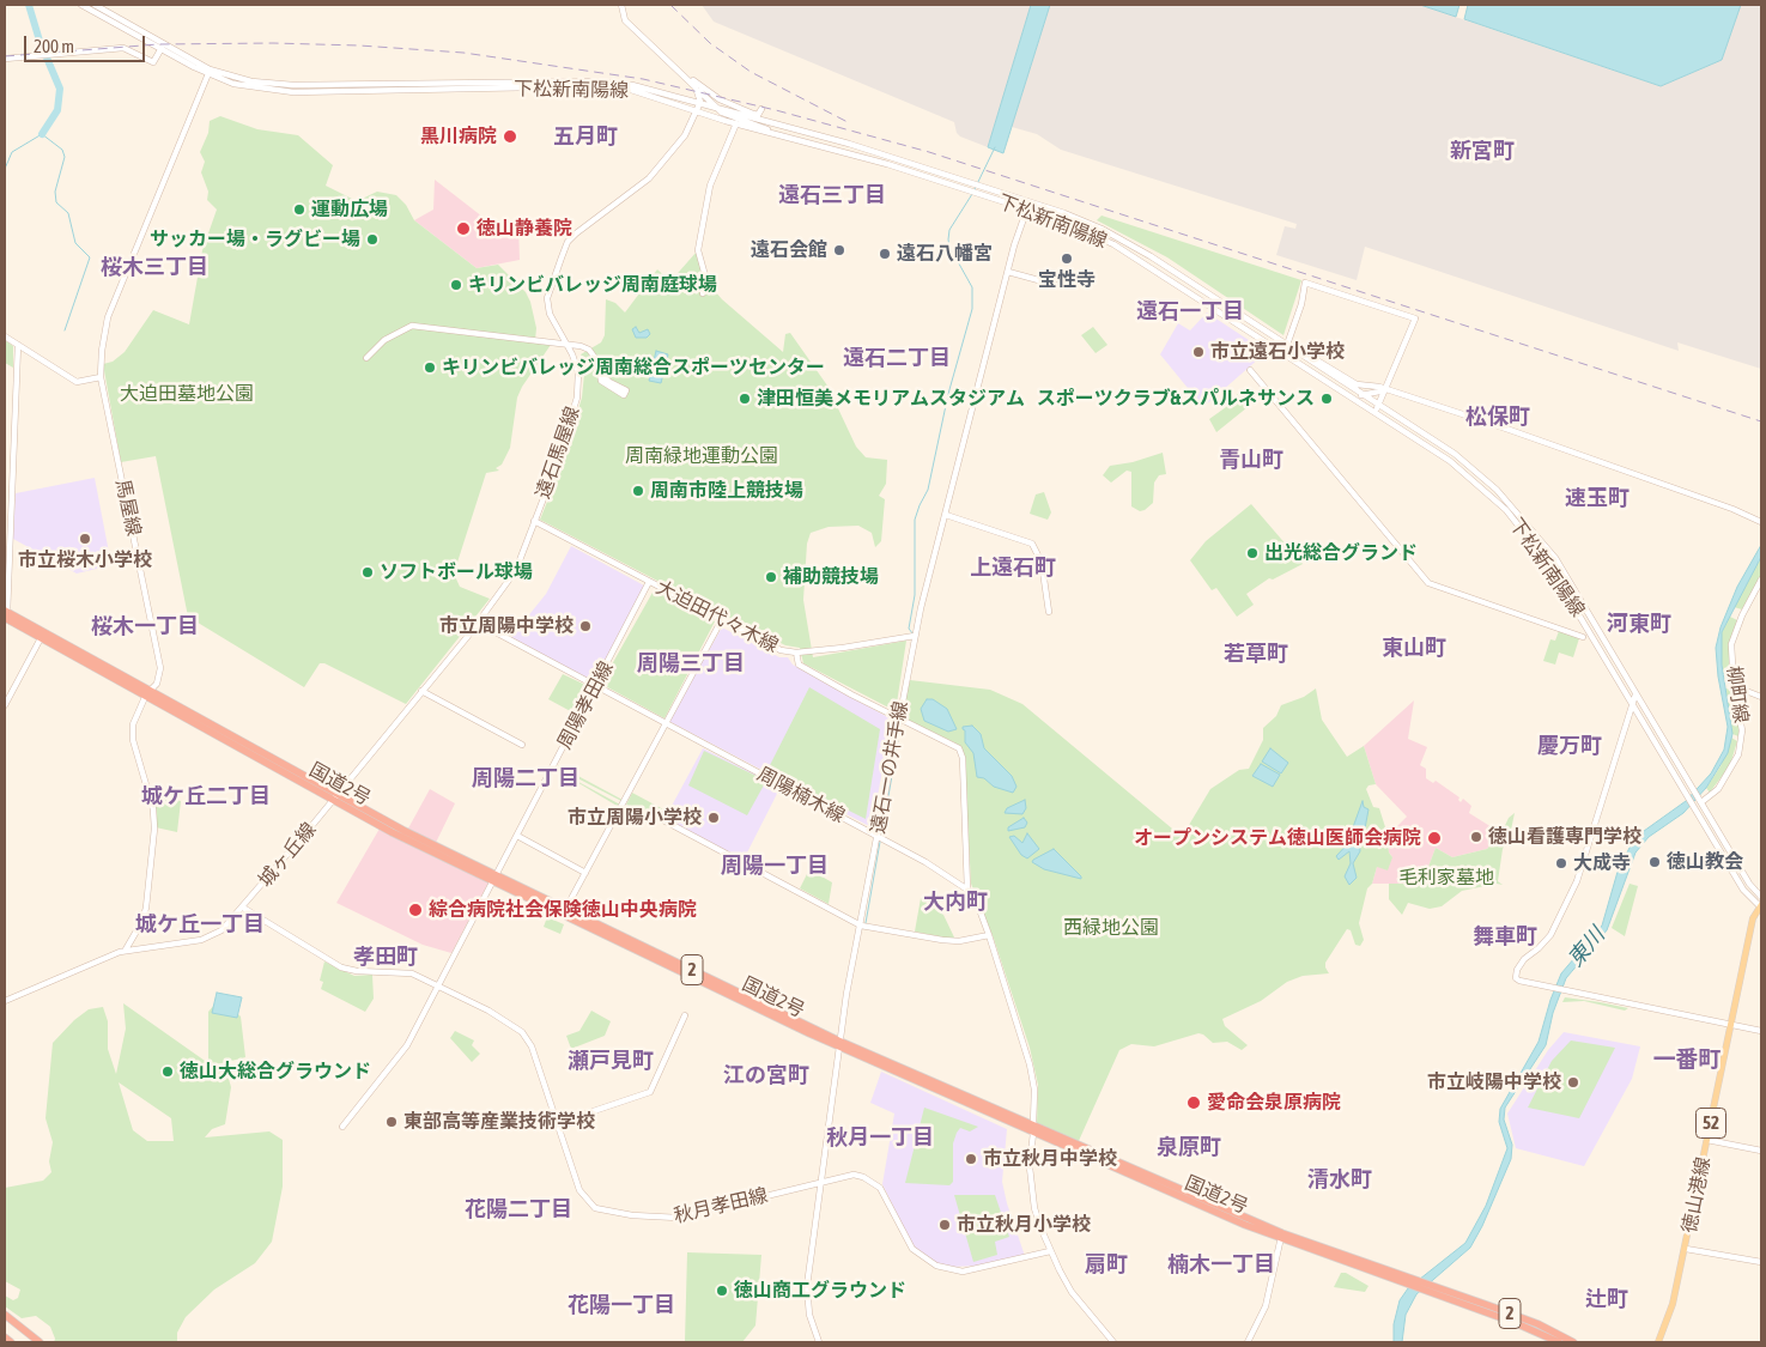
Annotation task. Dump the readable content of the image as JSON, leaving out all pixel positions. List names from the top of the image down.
{
  "streets": {
    "highway": ["国道2号", "2"],
    "main road": ["52", "徳山港線"],
    "street": [
      "下松新南陽線",
      "遠石馬屋線",
      "馬屋線",
      "大迫田代々木線",
      "柳町線",
      "周陽孝田線",
      "遠石一の井手線",
      "周陽楠木線",
      "城ヶ丘線",
      "秋月孝田線"
    ]
  },
  "crossings": [
    ["下松新南陽線", "遠石馬屋線"],
    ["下松新南陽線", "馬屋線"],
    ["下松新南陽線", "柳町線"],
    ["下松新南陽線", "遠石一の井手線"],
    ["下松新南陽線", "徳山港線"],
    ["遠石馬屋線", "大迫田代々木線"],
    ["遠石馬屋線", "国道2号"],
    ["遠石馬屋線", "周陽楠木線"],
    ["遠石馬屋線", "城ヶ丘線"],
    ["馬屋線", "国道2号"],
    ["馬屋線", "城ヶ丘線"],
    ["大迫田代々木線", "周陽孝田線"],
    ["大迫田代々木線", "遠石一の井手線"],
    ["周陽孝田線", "国道2号"],
    ["周陽孝田線", "周陽楠木線"],
    ["周陽孝田線", "秋月孝田線"],
    ["遠石一の井手線", "国道2号"],
    ["遠石一の井手線", "周陽楠木線"],
    ["遠石一の井手線", "秋月孝田線"],
    ["国道2号", "周陽楠木線"],
    ["国道2号", "城ヶ丘線"],
    ["国道2号", "2"],
    ["周陽楠木線", "秋月孝田線"],
    ["城ヶ丘線", "秋月孝田線"]
  ],
  "districts": [
    "五月町",
    "新宮町",
    "遠石三丁目",
    "桜木三丁目",
    "遠石一丁目",
    "遠石二丁目",
    "松保町",
    "青山町",
    "速玉町",
    "上遠石町",
    "河東町",
    "桜木一丁目",
    "東山町",
    "若草町",
    "周陽三丁目",
    "慶万町",
    "周陽二丁目",
    "城ケ丘二丁目",
    "周陽一丁目",
    "大内町",
    "城ケ丘一丁目",
    "舞車町",
    "孝田町",
    "一番町",
    "瀬戸見町",
    "江の宮町",
    "秋月一丁目",
    "泉原町",
    "清水町",
    "花陽二丁目",
    "扇町",
    "楠木一丁目",
    "辻町",
    "花陽一丁目"
  ],
  "water": ["東川"],
  "parks": [
    "大迫田墓地公園",
    "周南緑地運動公園",
    "毛利家墓地",
    "西緑地公園"
  ],
  "places": [
    "黒川病院",
    "運動広場",
    "徳山静養院",
    "サッカー場・ラグビー場",
    "遠石会館",
    "遠石八幡宮",
    "宝性寺",
    "キリンビバレッジ周南庭球場",
    "市立遠石小学校",
    "キリンビバレッジ周南総合スポーツセンター",
    "津田恒美メモリアムスタジアム",
    "スポーツクラブ&スパルネサンス",
    "周南市陸上競技場",
    "市立桜木小学校",
    "出光総合グランド",
    "ソフトボール球場",
    "補助競技場",
    "市立周陽中学校",
    "市立周陽小学校",
    "徳山看護専門学校",
    "オープンシステム徳山医師会病院",
    "徳山教会",
    "大成寺",
    "綜合病院社会保険徳山中央病院",
    "徳山大総合グラウンド",
    "市立岐陽中学校",
    "愛命会泉原病院",
    "東部高等産業技術学校",
    "市立秋月中学校",
    "市立秋月小学校",
    "徳山商工グラウンド"
  ],
  "scale_bar": "200 m"
}
